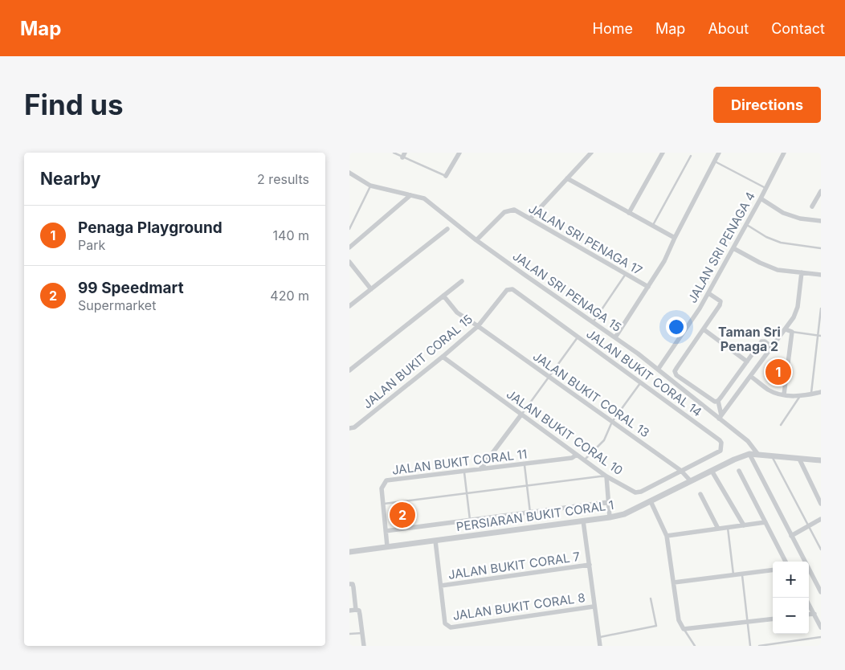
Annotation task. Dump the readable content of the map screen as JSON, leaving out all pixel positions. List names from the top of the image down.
{
  "streets": {
    "street": [
      "JALAN SRI PENAGA 17",
      "JALAN SRI PENAGA 4",
      "JALAN SRI PENAGA 15",
      "JALAN BUKIT CORAL 15",
      "JALAN BUKIT CORAL 14",
      "JALAN BUKIT CORAL 13",
      "JALAN BUKIT CORAL 10",
      "JALAN BUKIT CORAL 11",
      "PERSIARAN BUKIT CORAL 1",
      "JALAN BUKIT CORAL 7",
      "JALAN BUKIT CORAL 8"
    ]
  },
  "crossings": [
    ["JALAN SRI PENAGA 17", "JALAN SRI PENAGA 15"],
    ["JALAN SRI PENAGA 4", "JALAN SRI PENAGA 15"],
    ["JALAN SRI PENAGA 15", "PERSIARAN BUKIT CORAL 1"],
    ["JALAN BUKIT CORAL 15", "JALAN BUKIT CORAL 14"],
    ["JALAN BUKIT CORAL 15", "JALAN BUKIT CORAL 13"],
    ["JALAN BUKIT CORAL 15", "JALAN BUKIT CORAL 10"],
    ["JALAN BUKIT CORAL 14", "JALAN BUKIT CORAL 13"],
    ["JALAN BUKIT CORAL 14", "JALAN BUKIT CORAL 10"],
    ["JALAN BUKIT CORAL 13", "JALAN BUKIT CORAL 10"],
    ["JALAN BUKIT CORAL 13", "PERSIARAN BUKIT CORAL 1"],
    ["JALAN BUKIT CORAL 10", "JALAN BUKIT CORAL 11"],
    ["JALAN BUKIT CORAL 11", "PERSIARAN BUKIT CORAL 1"],
    ["PERSIARAN BUKIT CORAL 1", "JALAN BUKIT CORAL 7"],
    ["JALAN BUKIT CORAL 7", "JALAN BUKIT CORAL 8"]
  ],
  "districts": ["Taman Sri Penaga 2"],
  "page": {
    "header": "Map",
    "nav": [
      "Home",
      "Map",
      "About",
      "Contact"
    ],
    "buttons": "Directions",
    "title": "Find us",
    "heading": ["Nearby", "2 results"],
    "list": [
      {
        "mark": "1",
        "name": "Penaga Playground",
        "note": "Park",
        "value": "140 m"
      },
      {
        "mark": "2",
        "name": "99 Speedmart",
        "note": "Supermarket",
        "value": "420 m"
      }
    ],
    "pins": ["1", "2"],
    "map_buttons": ["+", "−"]
  }
}
